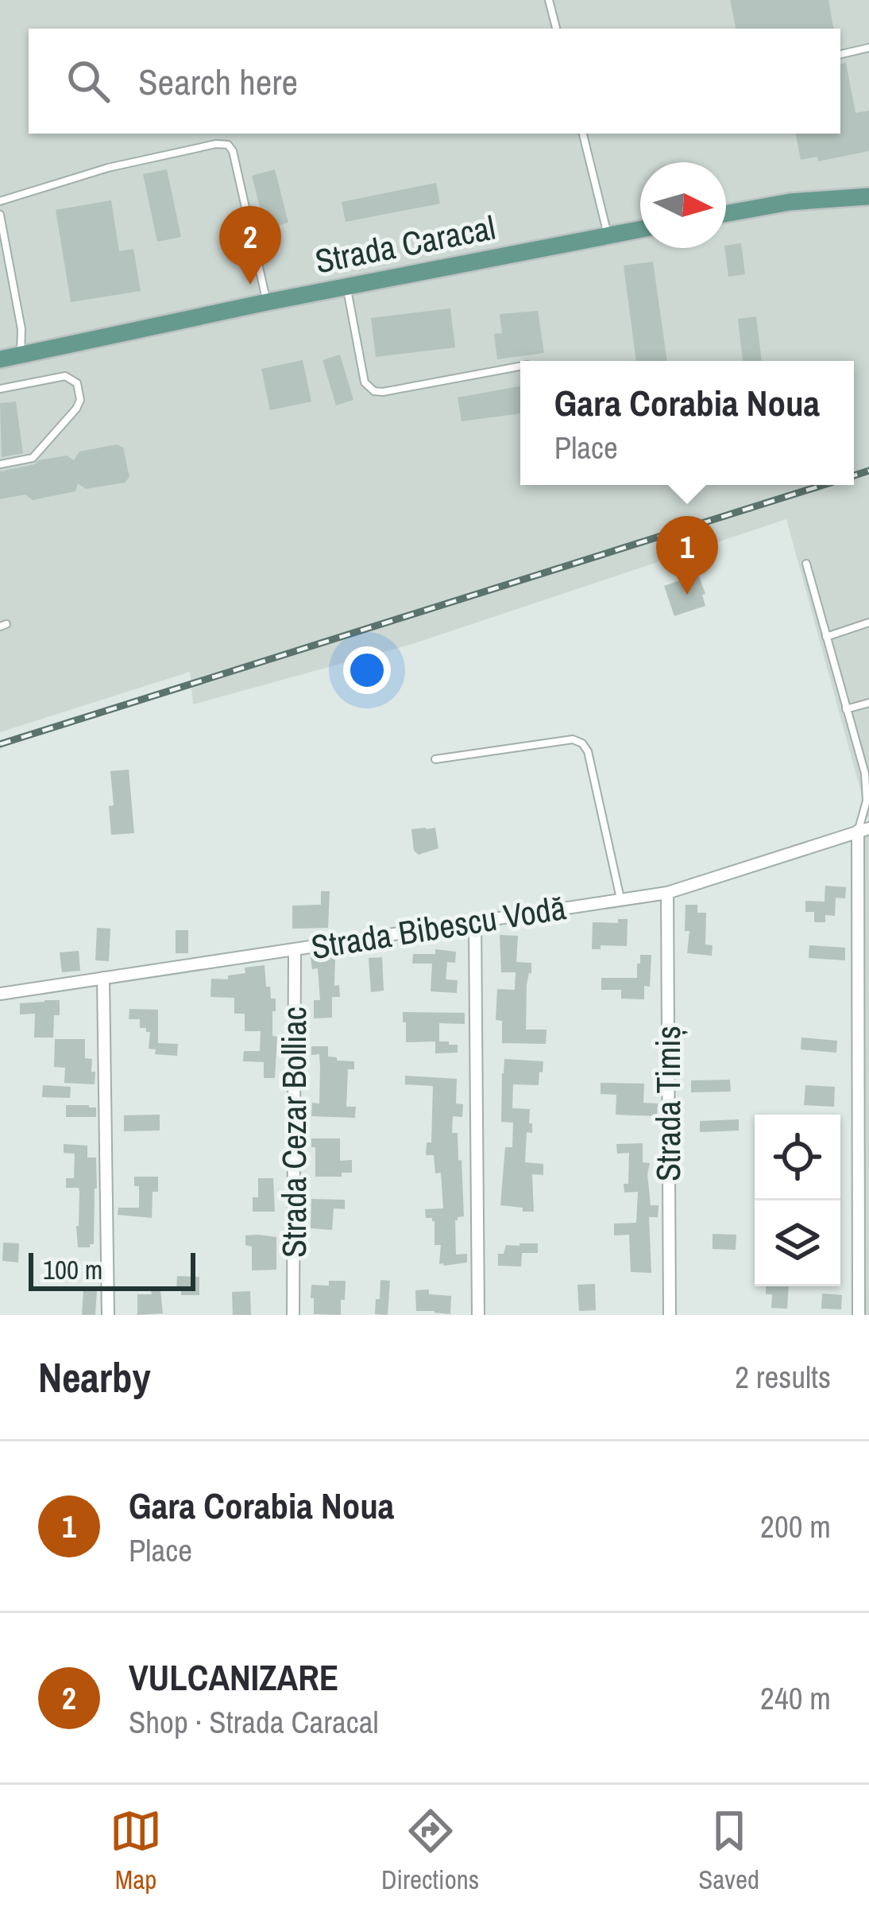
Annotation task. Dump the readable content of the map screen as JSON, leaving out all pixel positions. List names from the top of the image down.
{
  "streets": {
    "main road": ["Strada Caracal"],
    "street": ["Strada Bibescu Vodă", "Strada Timiș", "Strada Cezar Bolliac"]
  },
  "crossings": [
    ["Strada Bibescu Vodă", "Strada Timiș"],
    ["Strada Bibescu Vodă", "Strada Cezar Bolliac"]
  ],
  "scale_bar": "100 m",
  "north": "right",
  "page": {
    "search": "Search here",
    "pins": ["2", "1"],
    "popup": ["Gara Corabia Noua", "Place"],
    "scale": "100 m",
    "heading": ["Nearby", "2 results"],
    "list": [
      {
        "mark": "1",
        "name": "Gara Corabia Noua",
        "note": "Place",
        "value": "200 m"
      },
      {
        "mark": "2",
        "name": "VULCANIZARE",
        "note": "Shop · Strada Caracal",
        "value": "240 m"
      }
    ],
    "nav": ["Map", "Directions", "Saved"]
  }
}
